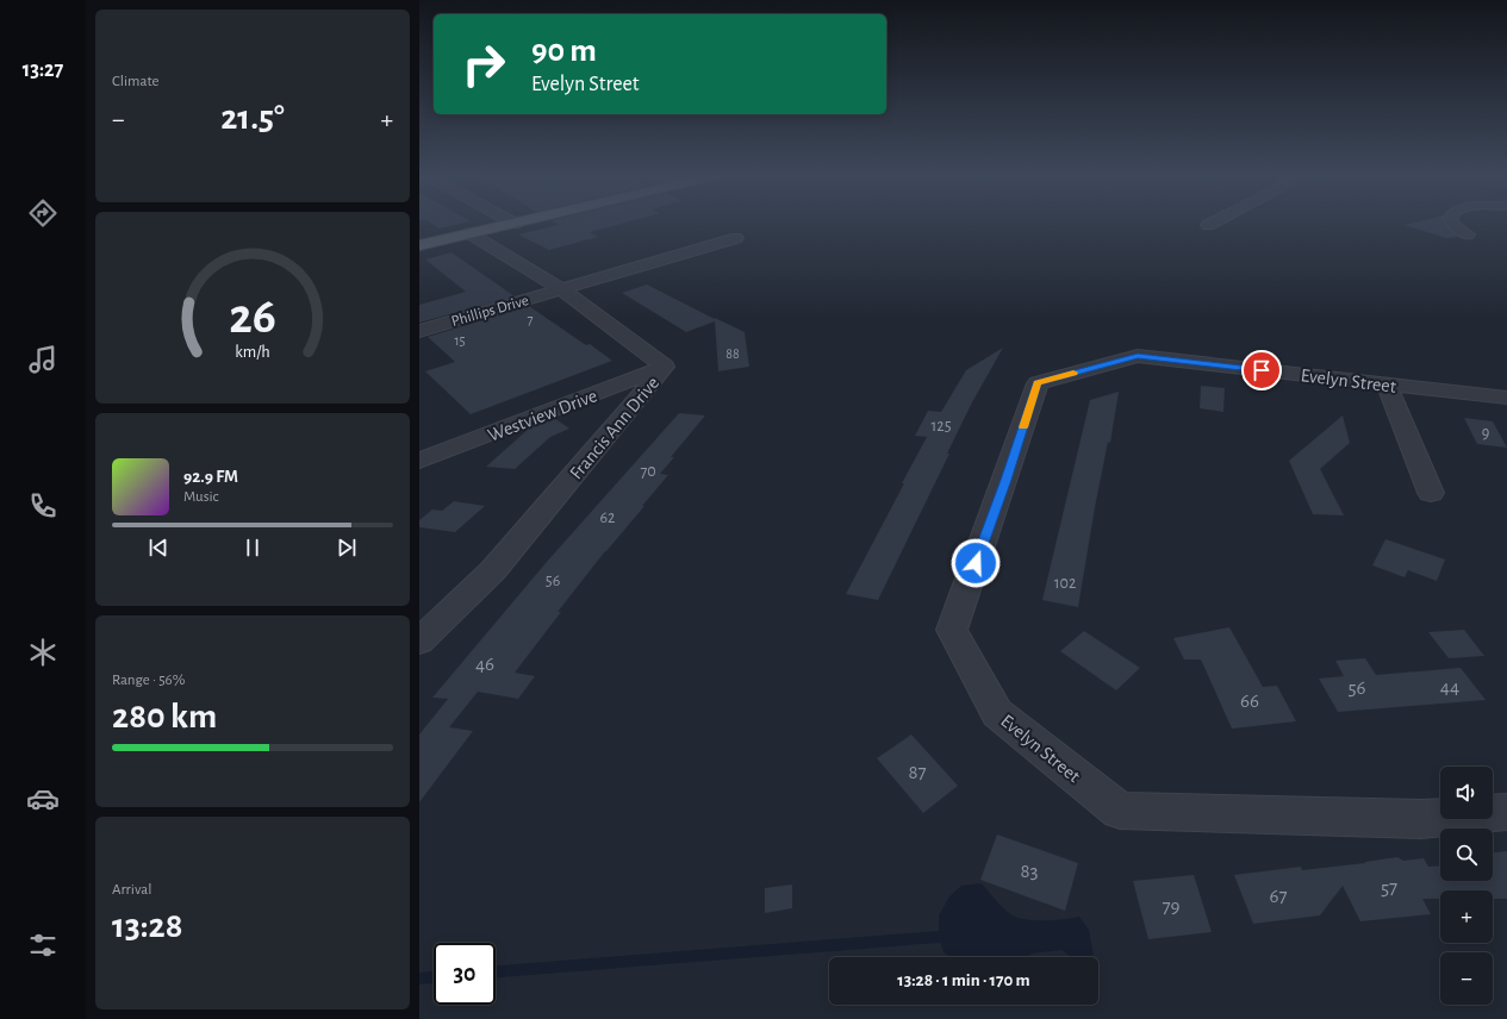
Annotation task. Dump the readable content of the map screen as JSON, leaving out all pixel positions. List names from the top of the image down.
{
  "streets": {
    "street": [
      "Phillips Drive",
      "Evelyn Street",
      "Westview Drive",
      "Francis Ann Drive"
    ]
  },
  "crossings": [
    ["Phillips Drive", "Francis Ann Drive"],
    ["Westview Drive", "Francis Ann Drive"]
  ],
  "house_numbers": [
    "7",
    "15",
    "88",
    "125",
    "9",
    "70",
    "62",
    "56",
    "102",
    "46",
    "44",
    "56",
    "66",
    "87",
    "83",
    "57",
    "67",
    "79"
  ],
  "page": {
    "tabs": "13:27",
    "tile": [
      "Climate",
      ["Range · 56%", "280 km"],
      ["Arrival", "13:28"]
    ],
    "turn": ["90 m", "Evelyn Street"],
    "heat": ["−", "21.5°", "+"],
    "song": ["92.9 FM", "Music"],
    "map_buttons": ["+", "−"],
    "limit": "30",
    "trip": "13:28 · 1 min · 170 m",
    "gauge": ["26", "km/h"]
  }
}
